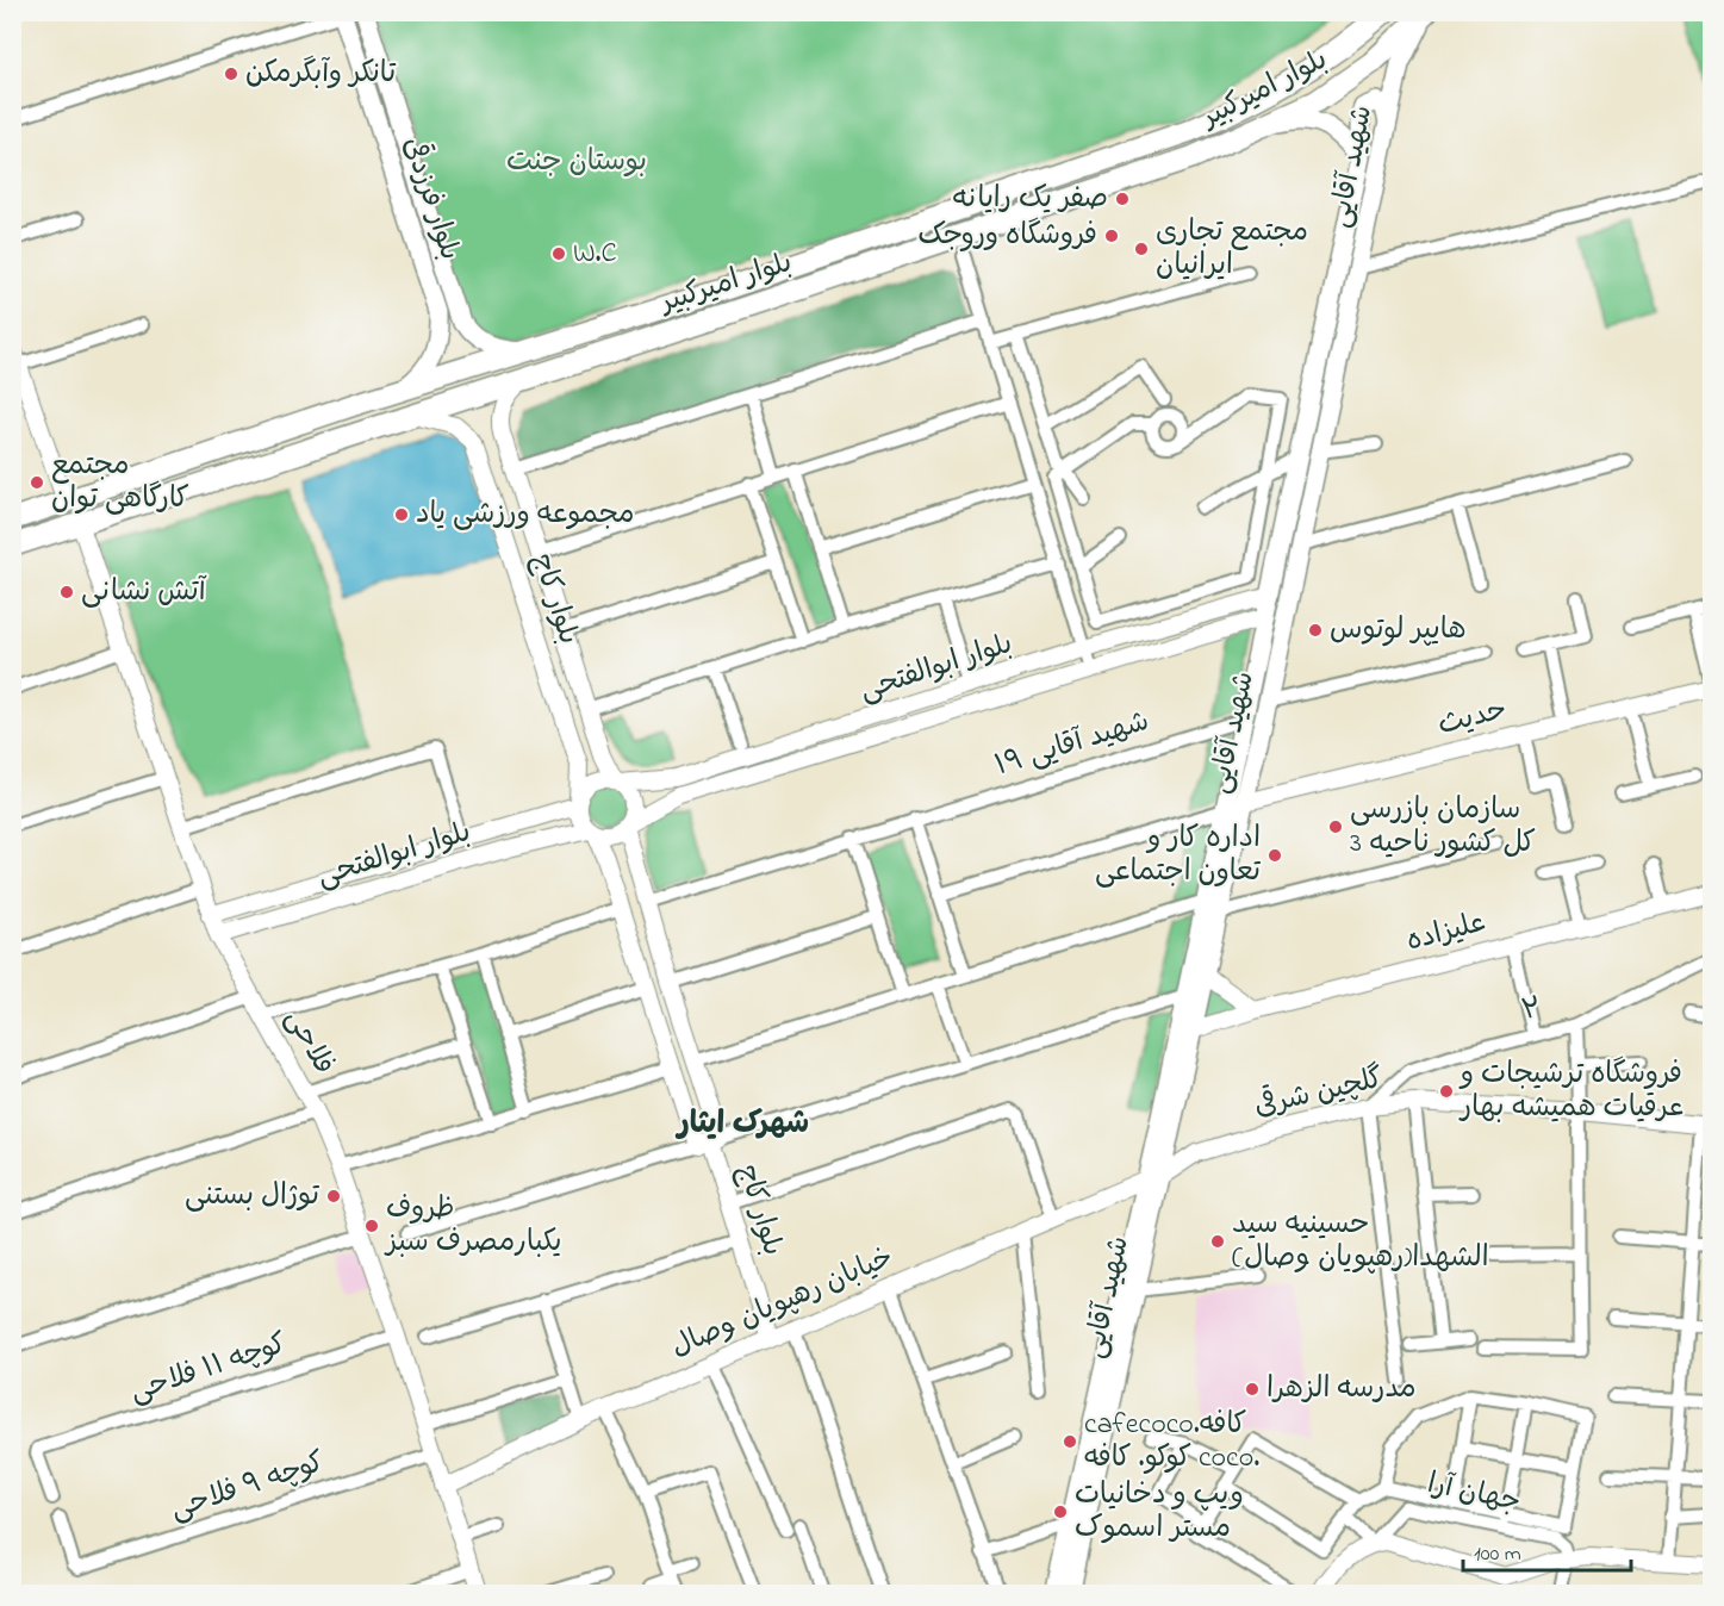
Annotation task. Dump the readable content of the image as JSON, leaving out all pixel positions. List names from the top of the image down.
{
  "streets": {
    "main road": ["بلوار امیرکبیر", "شهید آقایی", "بلوار فرزدقی"],
    "street": [
      "بلوار کاج",
      "بلوار ابوالفتحی",
      "حدیث",
      "شهید آقایی ۱۹",
      "علیزاده",
      "۲",
      "فلاحی",
      "گلچین شرقی",
      "خیابان رهپویان وصال",
      "کوچه ۱۱ فلاحی",
      "کوچه ۹ فلاحی",
      "جهان آرا"
    ]
  },
  "crossings": [
    ["بلوار امیرکبیر", "شهید آقایی"],
    ["بلوار امیرکبیر", "بلوار فرزدقی"],
    ["بلوار امیرکبیر", "بلوار کاج"],
    ["بلوار امیرکبیر", "فلاحی"],
    ["شهید آقایی", "بلوار ابوالفتحی"],
    ["شهید آقایی", "حدیث"],
    ["شهید آقایی", "شهید آقایی ۱۹"],
    ["شهید آقایی", "علیزاده"],
    ["شهید آقایی", "گلچین شرقی"],
    ["شهید آقایی", "خیابان رهپویان وصال"],
    ["بلوار کاج", "بلوار ابوالفتحی"],
    ["بلوار کاج", "شهید آقایی ۱۹"],
    ["بلوار کاج", "خیابان رهپویان وصال"],
    ["بلوار ابوالفتحی", "فلاحی"],
    ["۲", "گلچین شرقی"],
    ["فلاحی", "خیابان رهپویان وصال"],
    ["فلاحی", "کوچه ۱۱ فلاحی"],
    ["فلاحی", "کوچه ۹ فلاحی"],
    ["گلچین شرقی", "خیابان رهپویان وصال"]
  ],
  "districts": ["شهرک ایثار"],
  "parks": ["بوستان جنت"],
  "places": [
    "تانکر وآبگرمکن",
    "صفر یک رایانه",
    "فروشگاه وروجک",
    "مجتمع تجاری ایرانیان",
    "W.C",
    "مجتمع کارگاهی توان",
    "مجموعه ورزشی یاد",
    "آتش نشانی",
    "هایپر لوتوس",
    "سازمان بازرسی کل کشور ناحیه 3",
    "اداره کار و تعاون اجتماعی",
    "فروشگاه ترشیجات و عرقیات همیشه بهار",
    "توژال بستنی",
    "ظروف یکبارمصرف سبز",
    "حسینیه سید الشهدا(رهپویان وصال)",
    "مدرسه الزهرا",
    "cafecoco.کافه کوکو. کافه coco.",
    "ویپ و دخانیات مستر اسموک"
  ],
  "scale_bar": "100 m"
}
